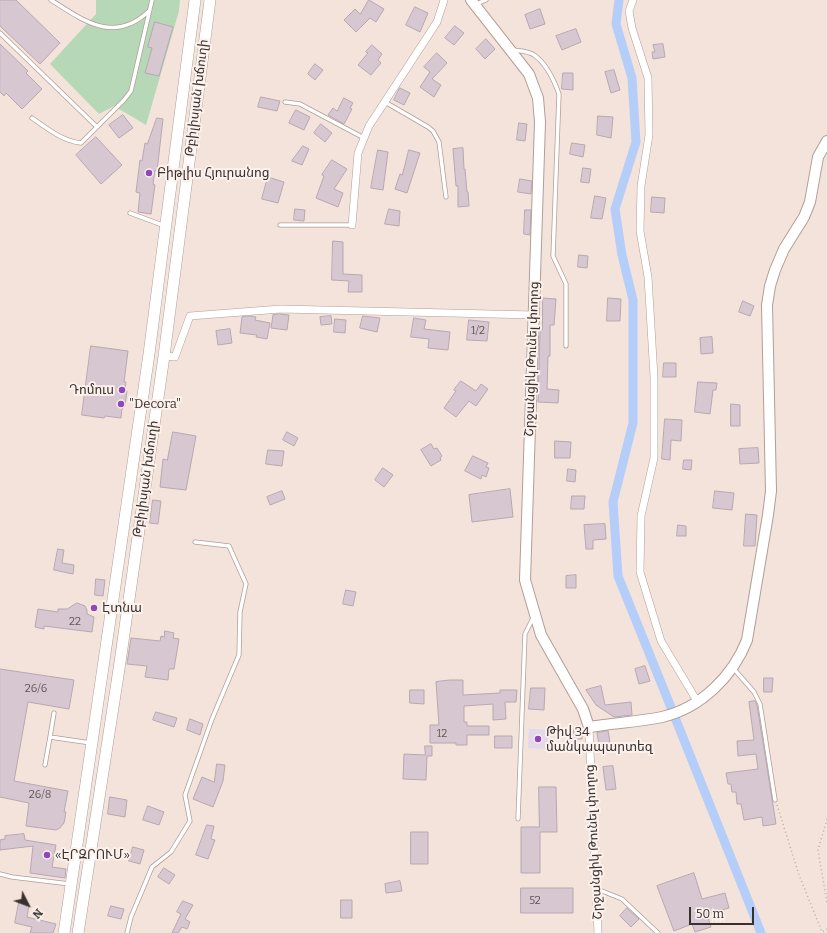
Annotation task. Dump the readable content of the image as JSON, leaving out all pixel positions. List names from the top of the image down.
{
  "streets": {
    "main road": ["Թբիլիսյան խճուղի"],
    "street": ["Շրջանցիկ Թունել փողոց"]
  },
  "places": [
    "Բիթլիս Հյուրանոց",
    "Դոմուս",
    "\"Decora\"",
    "Էտնա",
    "Թիվ 34 մանկապարտեզ",
    "«ԷՐԶՐՈՒՄ»"
  ],
  "house_numbers": [
    "1/2",
    "22",
    "26/6",
    "12",
    "26/8",
    "52"
  ],
  "scale_bar": "50 m",
  "north": "bottom right"
}
